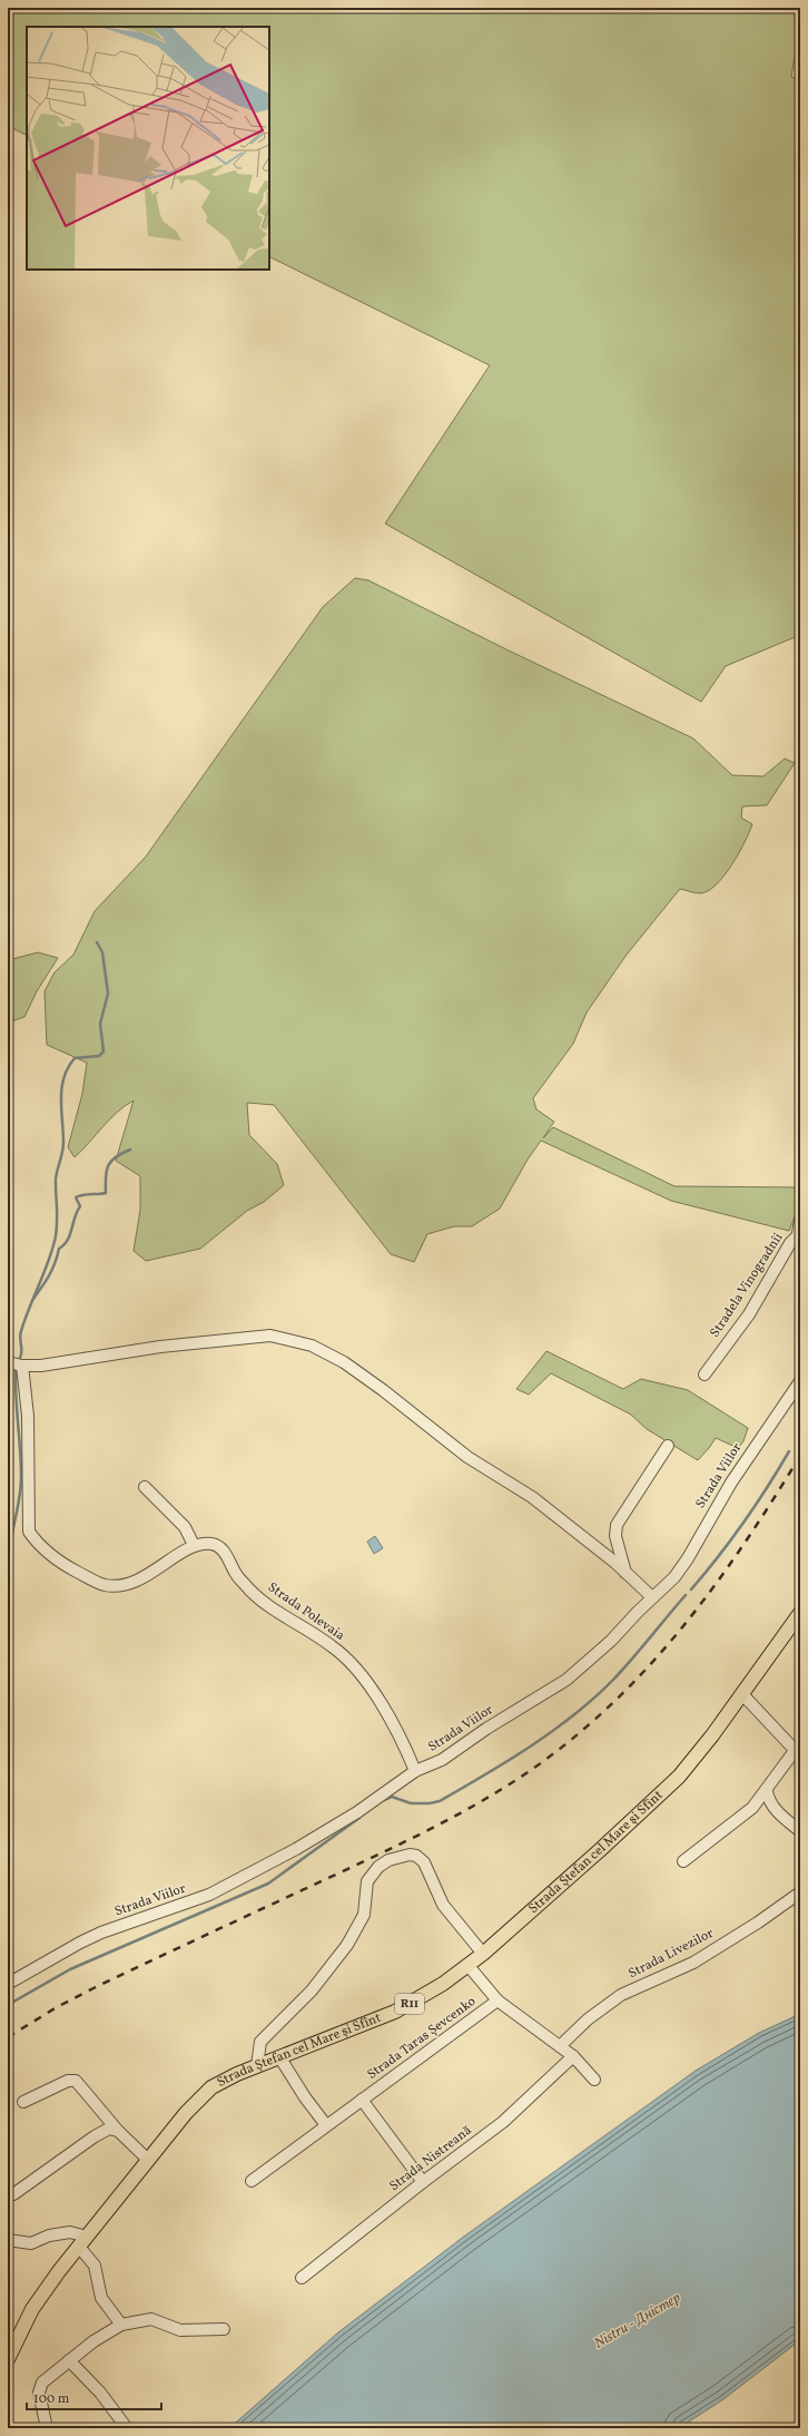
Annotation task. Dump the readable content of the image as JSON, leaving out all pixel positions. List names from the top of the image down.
{
  "streets": {
    "main road": ["Strada Ştefan cel Mare şi Sfînt", "R11"],
    "street": [
      "Stradela Vinogradnîi",
      "Strada Viilor",
      "Strada Polevaia",
      "Strada Livezilor",
      "Strada Taras Șevcenko",
      "Strada Nistreană"
    ]
  },
  "crossings": [
    ["Strada Viilor", "Strada Polevaia"],
    ["Strada Ştefan cel Mare şi Sfînt", "Strada Taras Șevcenko"],
    ["Strada Livezilor", "Strada Taras Șevcenko"],
    ["Strada Taras Șevcenko", "Strada Nistreană"]
  ],
  "water": ["Nistru - Дністер"],
  "scale_bar": "100 m"
}
